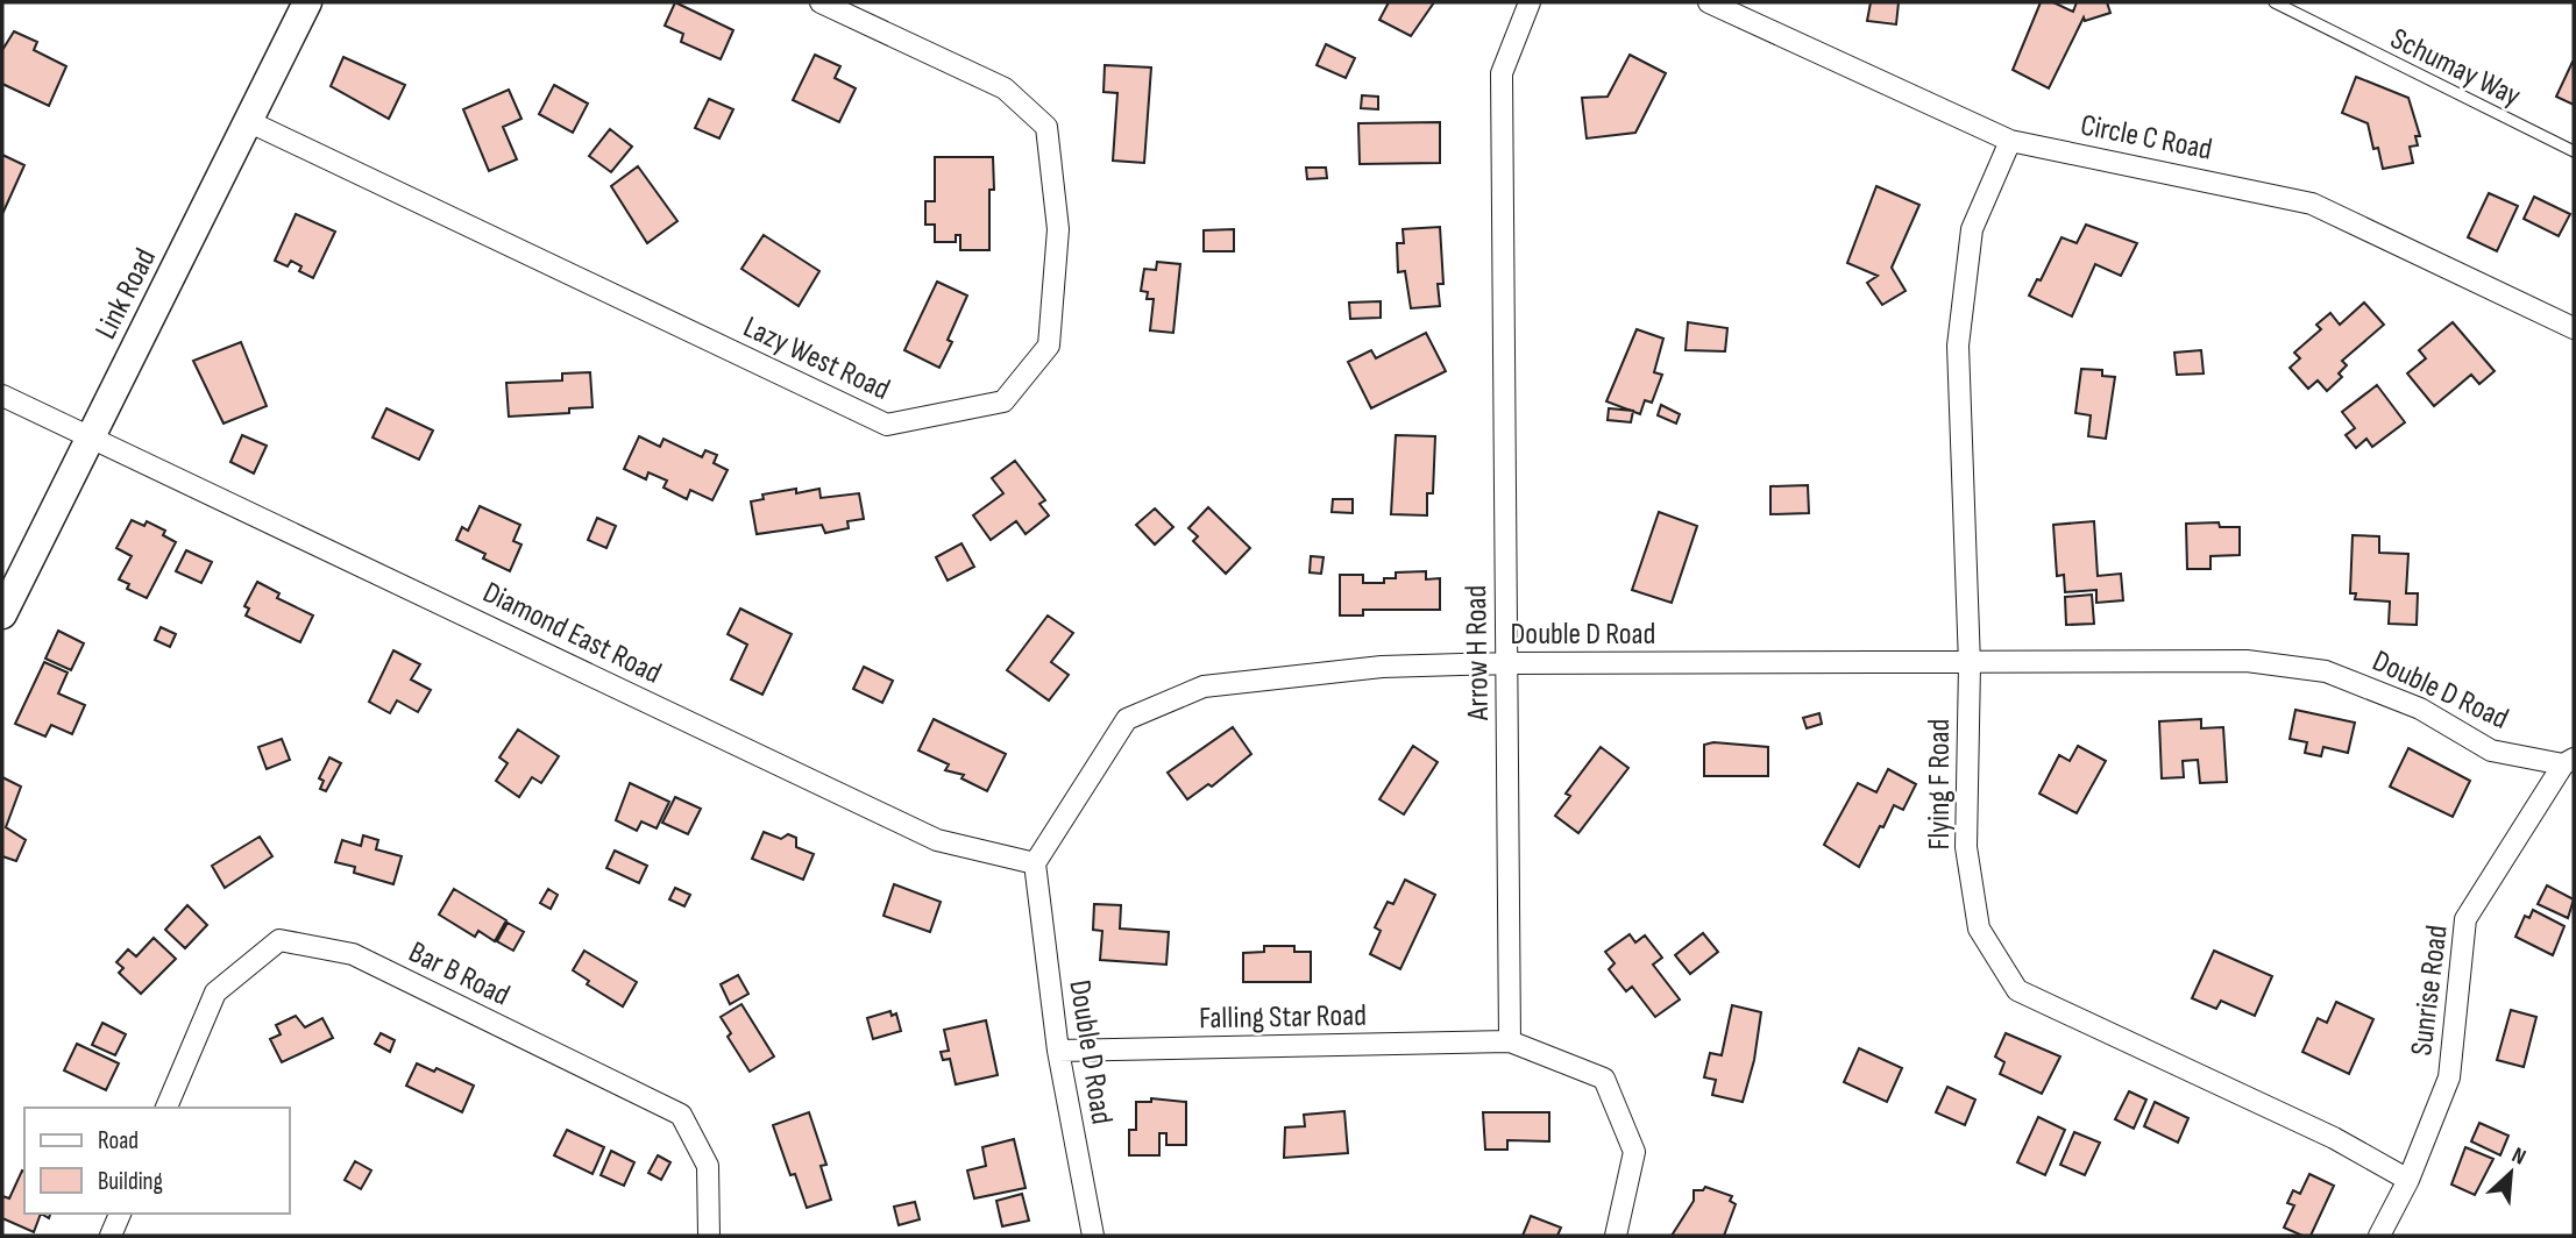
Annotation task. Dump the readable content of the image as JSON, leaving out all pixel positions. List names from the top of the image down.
{
  "streets": {
    "main road": ["Link Road"],
    "street": [
      "Circle C Road",
      "Lazy West Road",
      "Diamond East Road",
      "Double D Road",
      "Arrow H Road",
      "Flying F Road",
      "Bar B Road",
      "Sunrise Road",
      "Falling Star Road"
    ],
    "lane": ["Schumay Way"]
  },
  "crossings": [
    ["Circle C Road", "Flying F Road"],
    ["Link Road", "Lazy West Road"],
    ["Link Road", "Diamond East Road"],
    ["Diamond East Road", "Double D Road"],
    ["Double D Road", "Arrow H Road"],
    ["Double D Road", "Flying F Road"],
    ["Double D Road", "Sunrise Road"],
    ["Double D Road", "Falling Star Road"],
    ["Arrow H Road", "Falling Star Road"],
    ["Flying F Road", "Sunrise Road"]
  ],
  "legend": ["Road", "Building"],
  "north": "top right"
}
